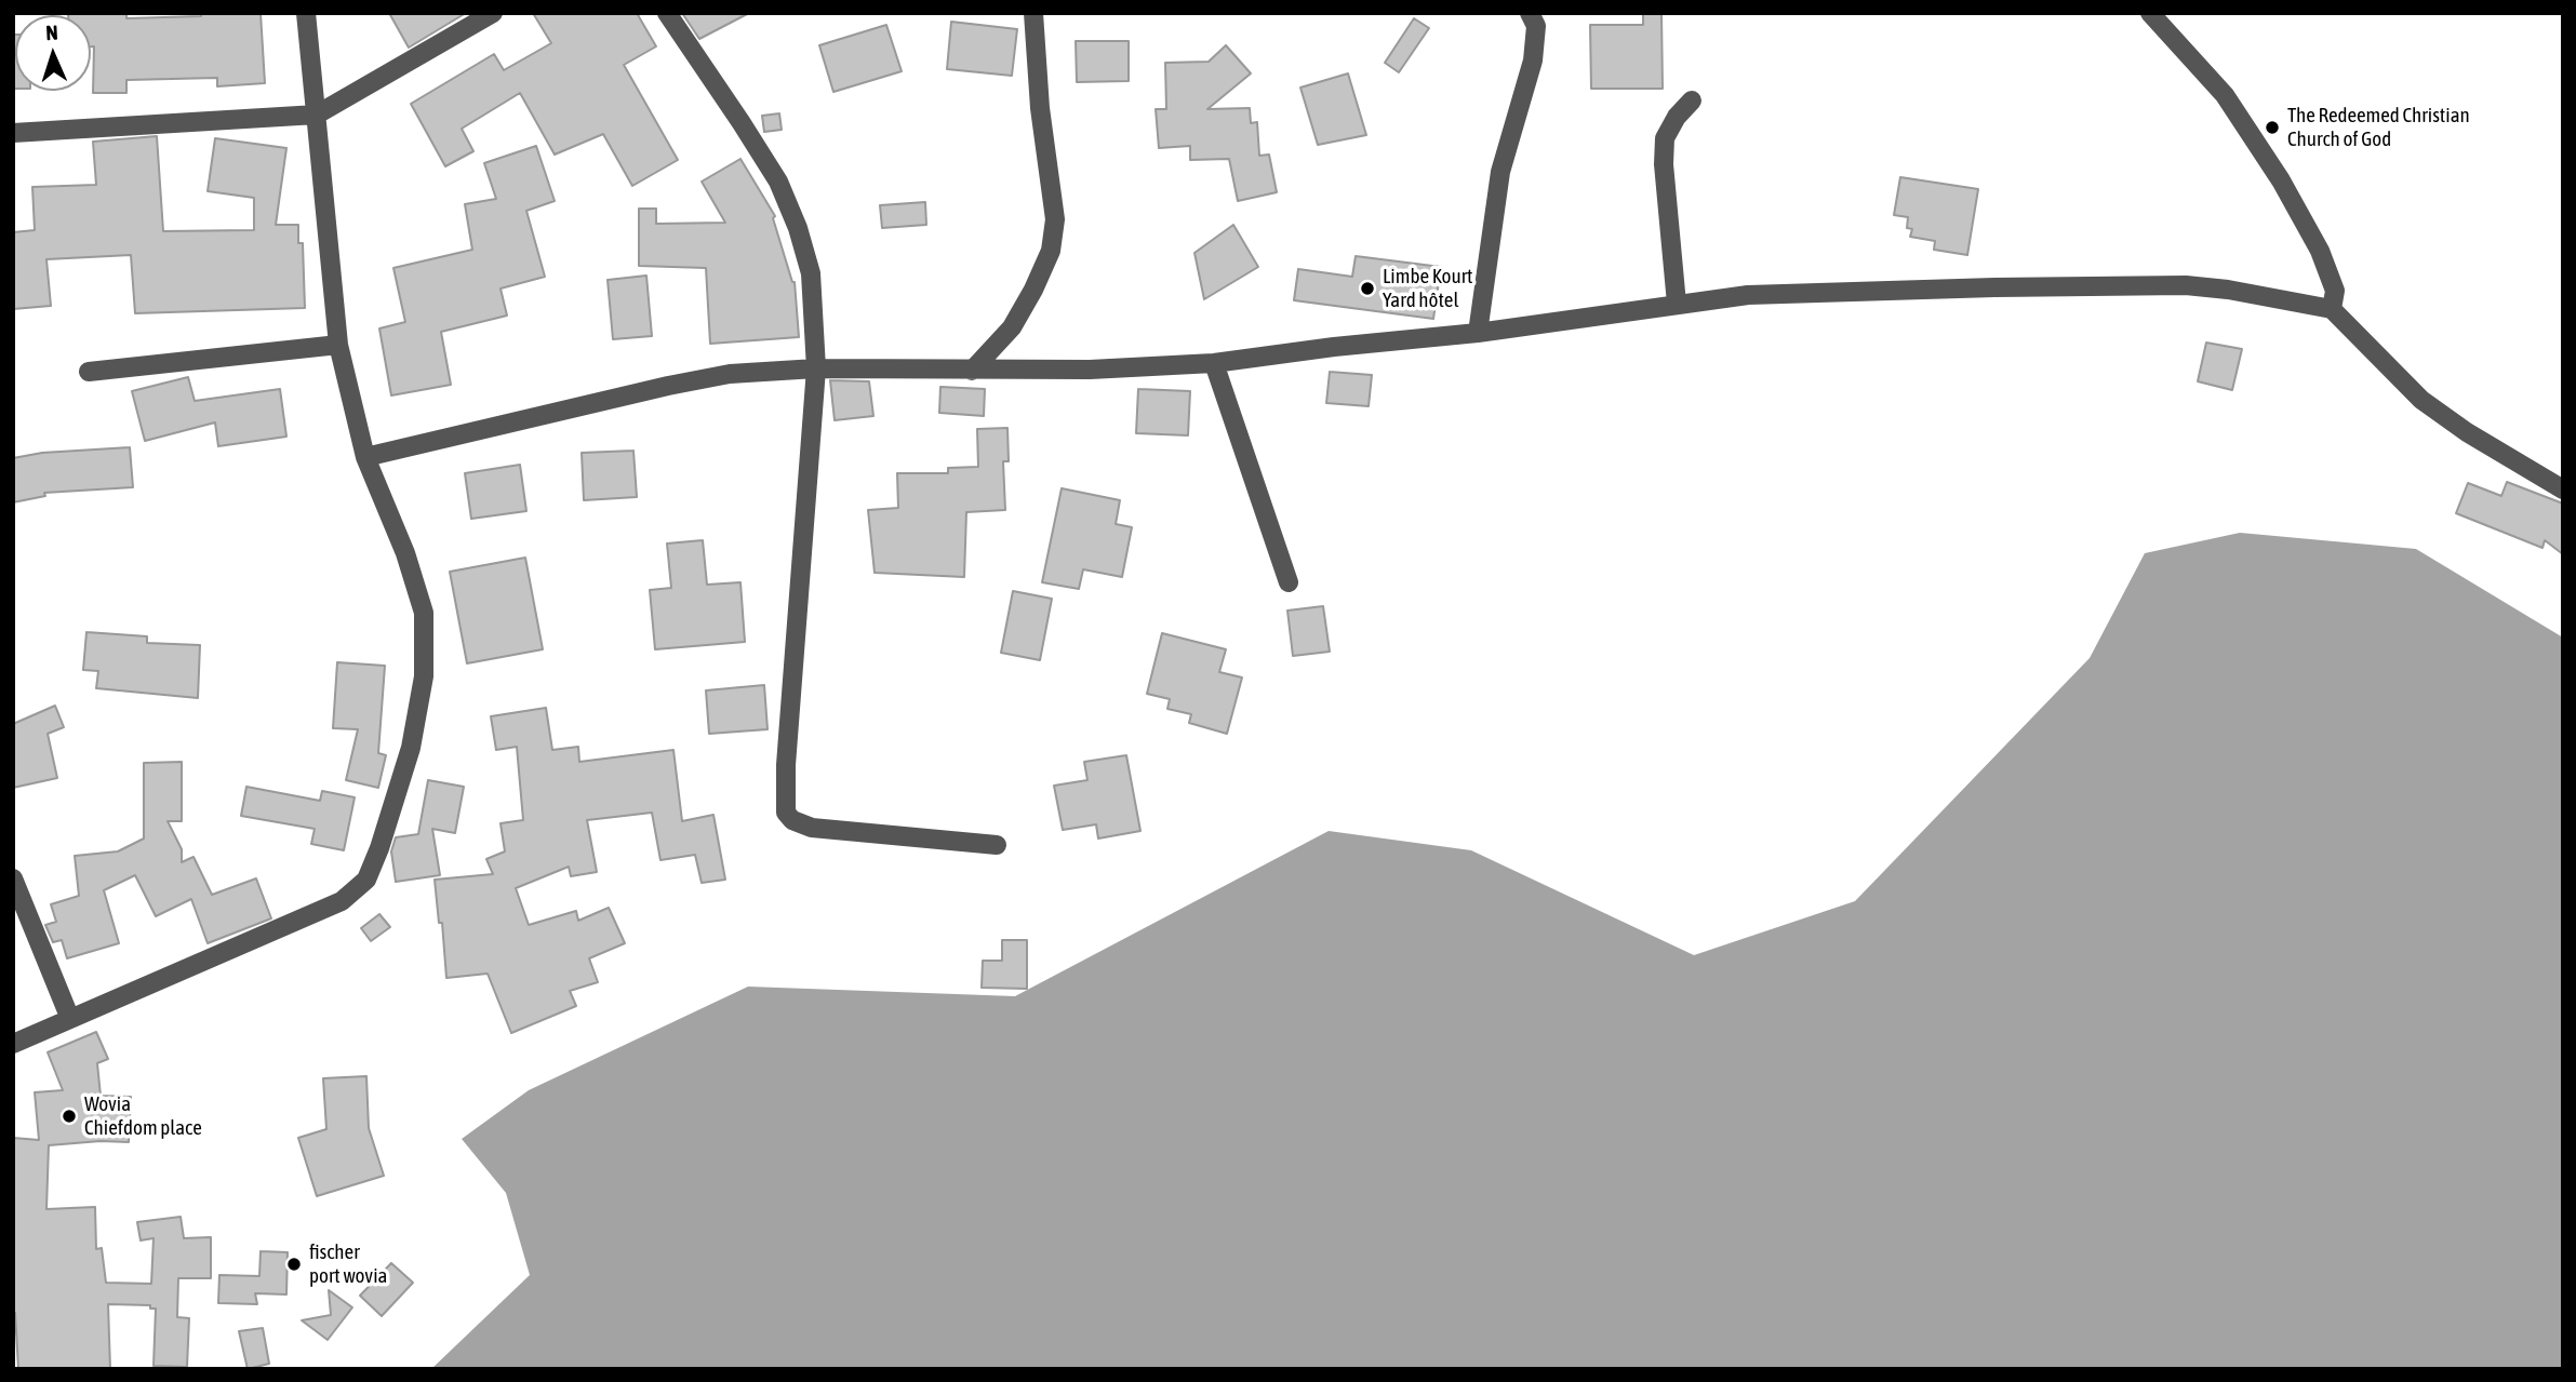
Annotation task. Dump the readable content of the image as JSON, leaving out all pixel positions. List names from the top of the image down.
{
  "places": [
    "The Redeemed Christian Church of God",
    "Limbe Kourt Yard hôtel",
    "Wovia Chiefdom place",
    "fischer port wovia"
  ],
  "north": "top"
}
